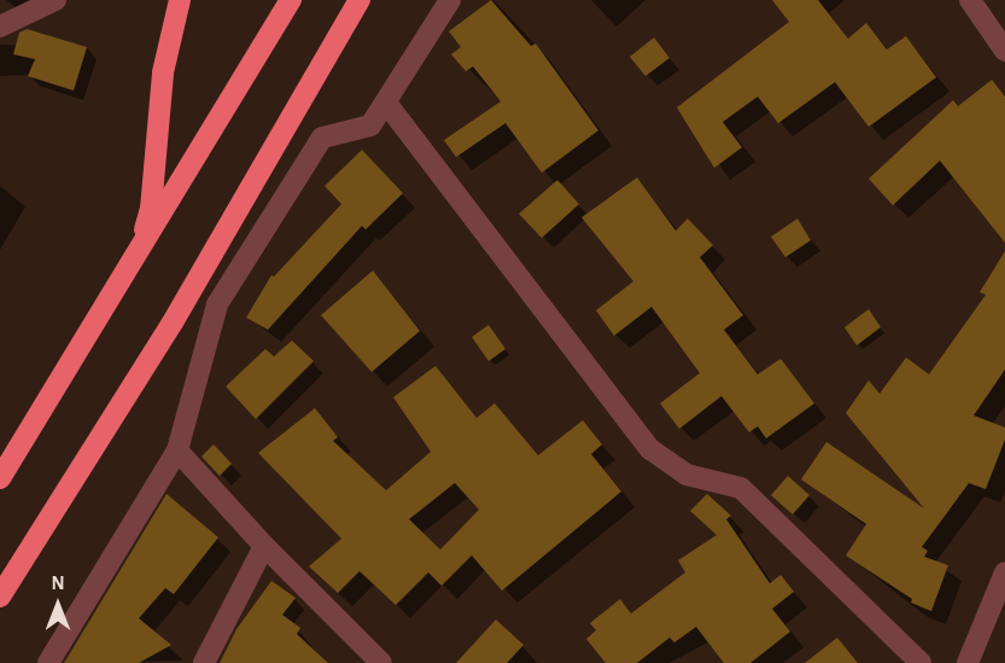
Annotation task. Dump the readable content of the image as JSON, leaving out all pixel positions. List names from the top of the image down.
{
  "north": "top"
}
